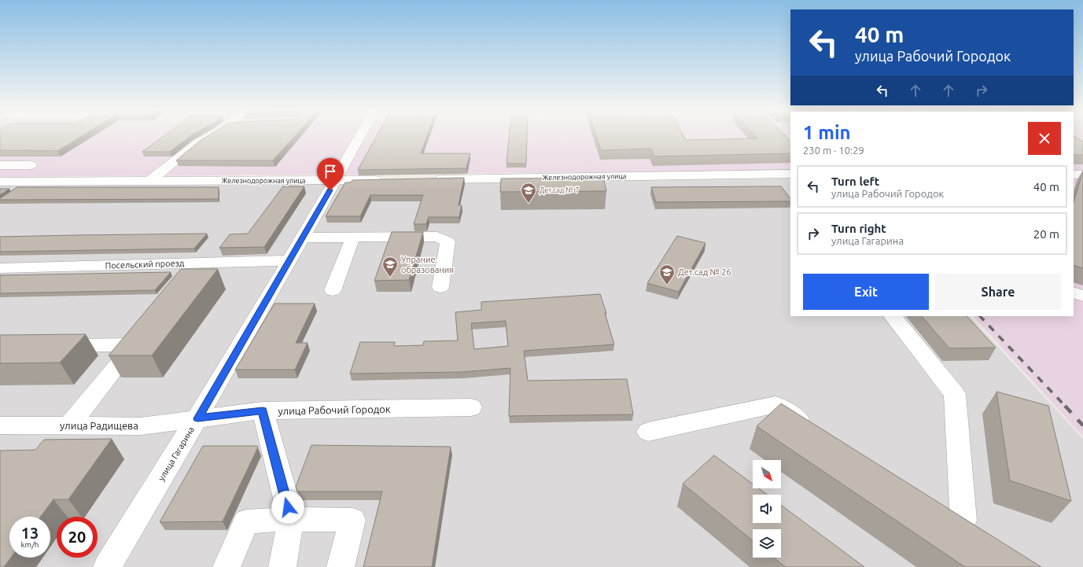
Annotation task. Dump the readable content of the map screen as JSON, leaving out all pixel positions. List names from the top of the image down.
{
  "streets": {
    "street": [
      "Железнодорожная улица",
      "Посельский проезд",
      "улица Рабочий Городок",
      "улица Радищева",
      "улица Гагарина"
    ]
  },
  "crossings": [
    ["Железнодорожная улица", "улица Гагарина"],
    ["Посельский проезд", "улица Гагарина"],
    ["улица Рабочий Городок", "улица Радищева"],
    ["улица Рабочий Городок", "улица Гагарина"],
    ["улица Радищева", "улица Гагарина"]
  ],
  "places": {
    "school or university": ["Дет.сад № 7", "Упрание образования", "Дет.сад № 26"]
  },
  "north": "bottom right",
  "page": {
    "turn": ["40 m", "улица Рабочий Городок"],
    "heading": ["1 min", "230 m · 10:29"],
    "list": [
      {
        "name": "Turn left",
        "note": "улица Рабочий Городок",
        "value": "40 m"
      },
      {
        "name": "Turn right",
        "note": "улица Гагарина",
        "value": "20 m"
      }
    ],
    "buttons": ["Exit", "Share"],
    "speed": "13 km/h",
    "limit": "20"
  }
}
